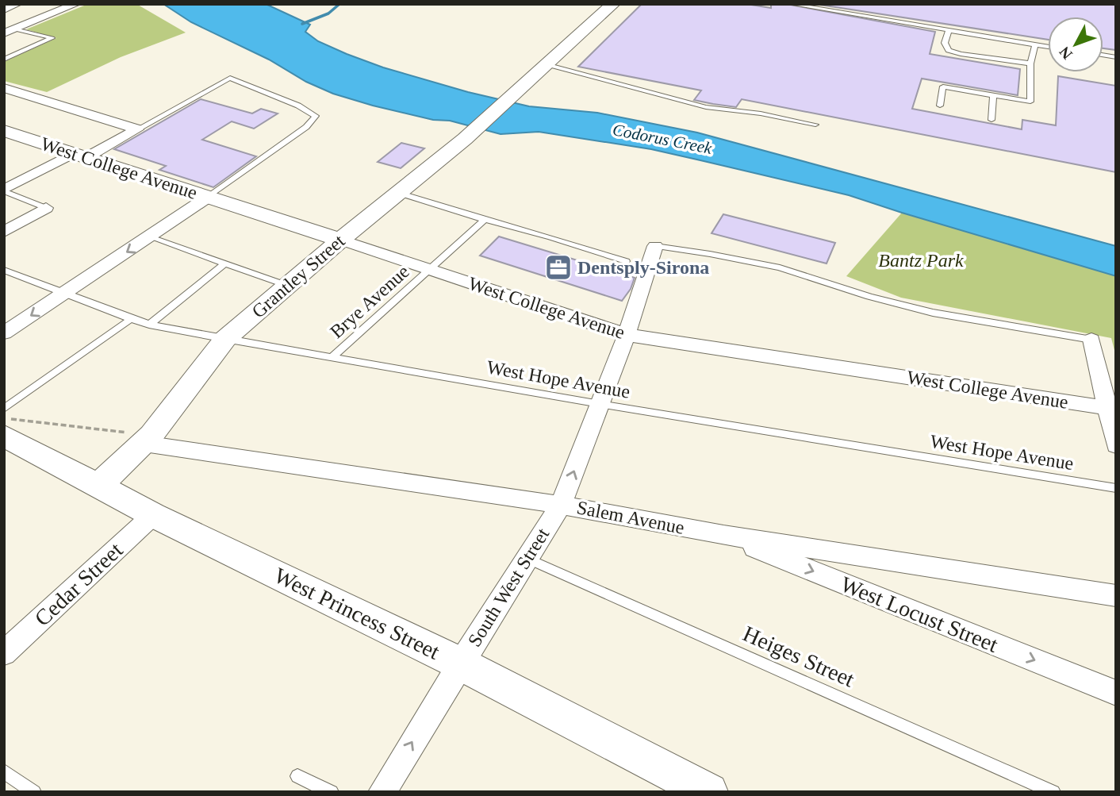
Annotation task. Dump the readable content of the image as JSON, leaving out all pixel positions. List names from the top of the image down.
{
  "streets": {
    "street": [
      "West College Avenue",
      "Grantley Street",
      "Salem Avenue",
      "Cedar Street",
      "South West Street",
      "West Princess Street",
      "West Locust Street"
    ],
    "lane": ["Brye Avenue", "West Hope Avenue", "Heiges Street"]
  },
  "crossings": [
    ["West College Avenue", "Grantley Street"],
    ["West College Avenue", "Brye Avenue"],
    ["West College Avenue", "South West Street"],
    ["Grantley Street", "West Hope Avenue"],
    ["Grantley Street", "Salem Avenue"],
    ["Grantley Street", "West Princess Street"],
    ["Brye Avenue", "West Hope Avenue"],
    ["West Hope Avenue", "South West Street"],
    ["Salem Avenue", "South West Street"],
    ["Salem Avenue", "West Locust Street"],
    ["Cedar Street", "West Princess Street"],
    ["South West Street", "West Princess Street"],
    ["South West Street", "Heiges Street"]
  ],
  "one_way": ["South West Street", "West Locust Street"],
  "water": ["Codorus Creek"],
  "parks": ["Bantz Park"],
  "places": {
    "office": ["Dentsply-Sirona"]
  },
  "north": "bottom left"
}
